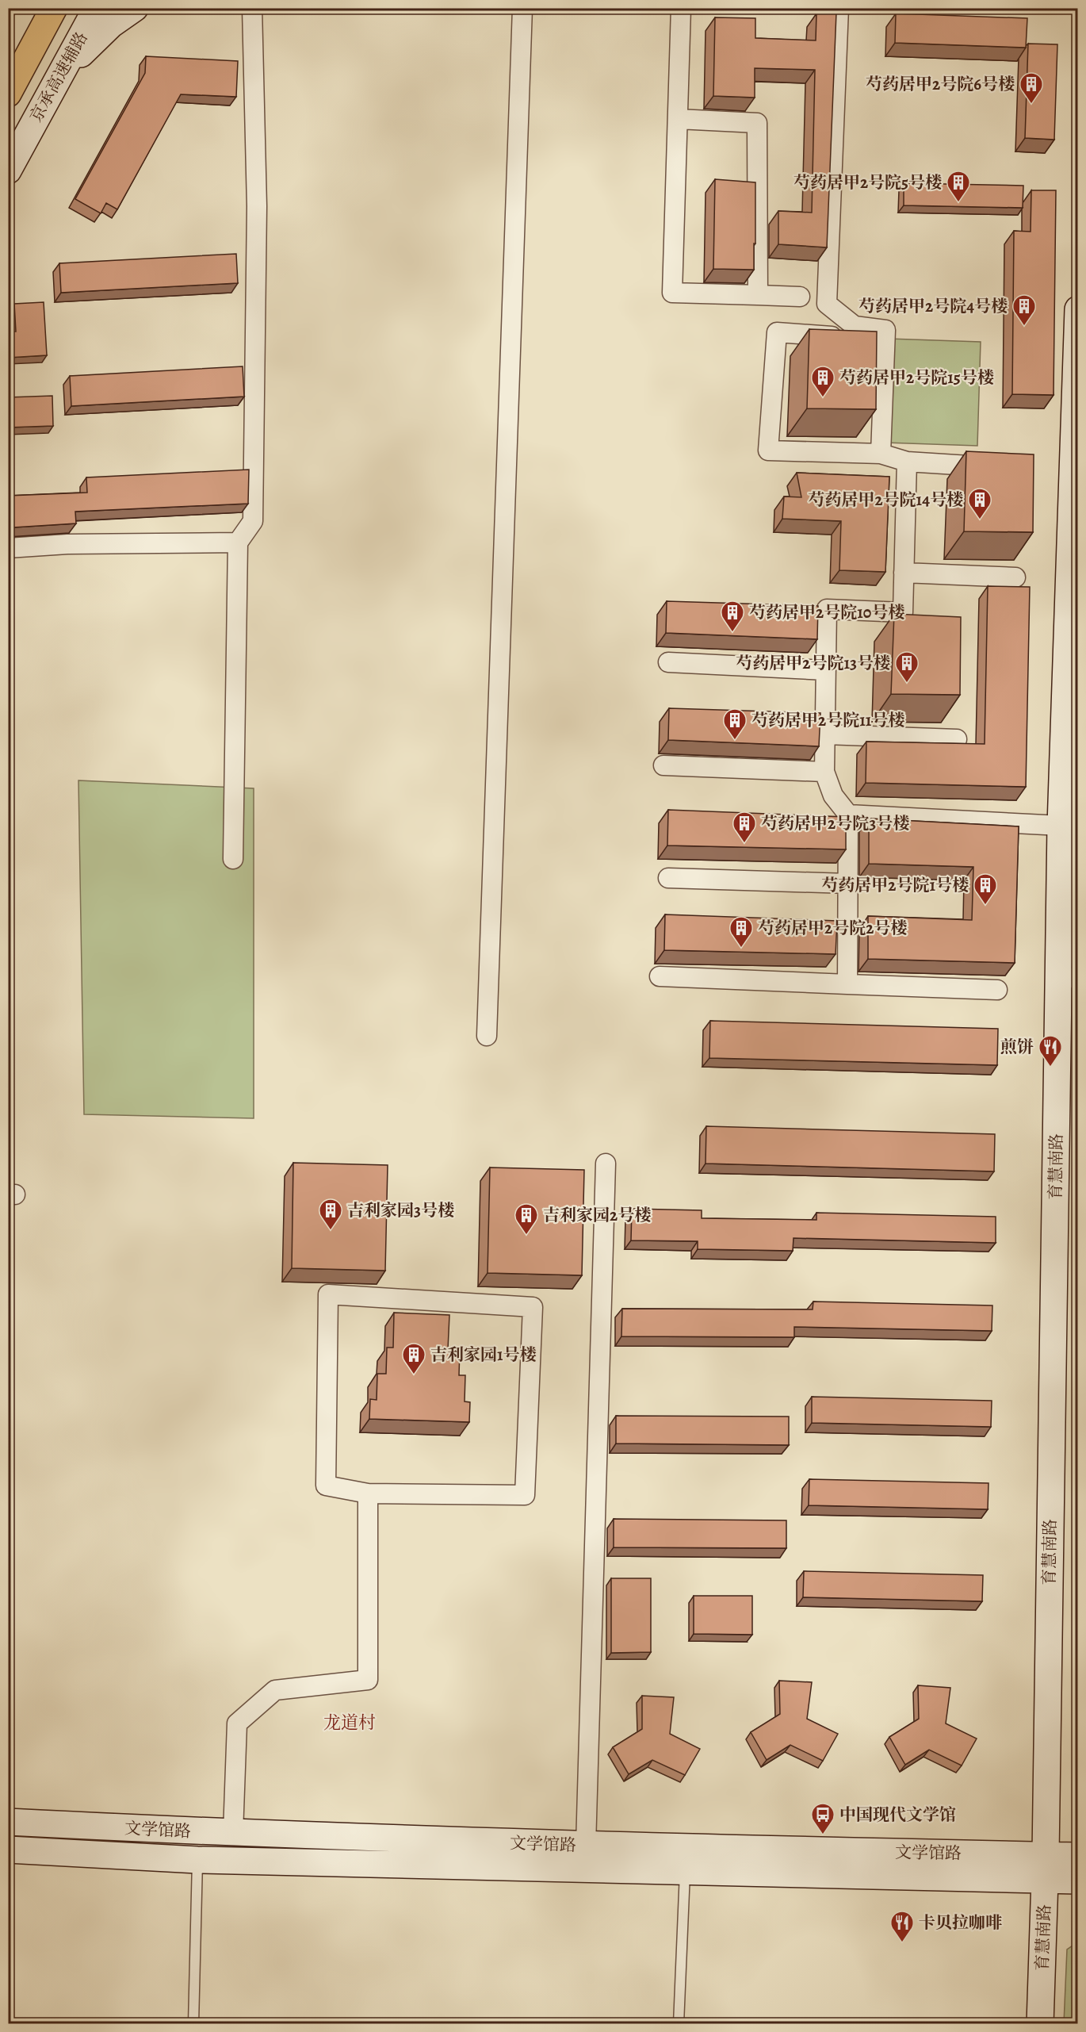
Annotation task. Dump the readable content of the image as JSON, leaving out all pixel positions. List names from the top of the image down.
{
  "streets": {
    "main road": ["京承高速辅路", "育慧南路", "文学馆路"]
  },
  "crossings": [
    ["育慧南路", "文学馆路"]
  ],
  "districts": ["龙道村"],
  "places": {
    "building": [
      "芍药居甲2号院6号楼",
      "芍药居甲2号院5号楼",
      "芍药居甲2号院4号楼",
      "芍药居甲2号院15号楼",
      "芍药居甲2号院14号楼",
      "芍药居甲2号院10号楼",
      "芍药居甲2号院13号楼",
      "芍药居甲2号院11号楼",
      "芍药居甲2号院3号楼",
      "芍药居甲2号院1号楼",
      "芍药居甲2号院2号楼",
      "吉利家园3号楼",
      "吉利家园2号楼",
      "吉利家园1号楼"
    ],
    "restaurant": ["煎饼", "卡贝拉咖啡"],
    "bus stop": ["中国现代文学馆"]
  }
}
